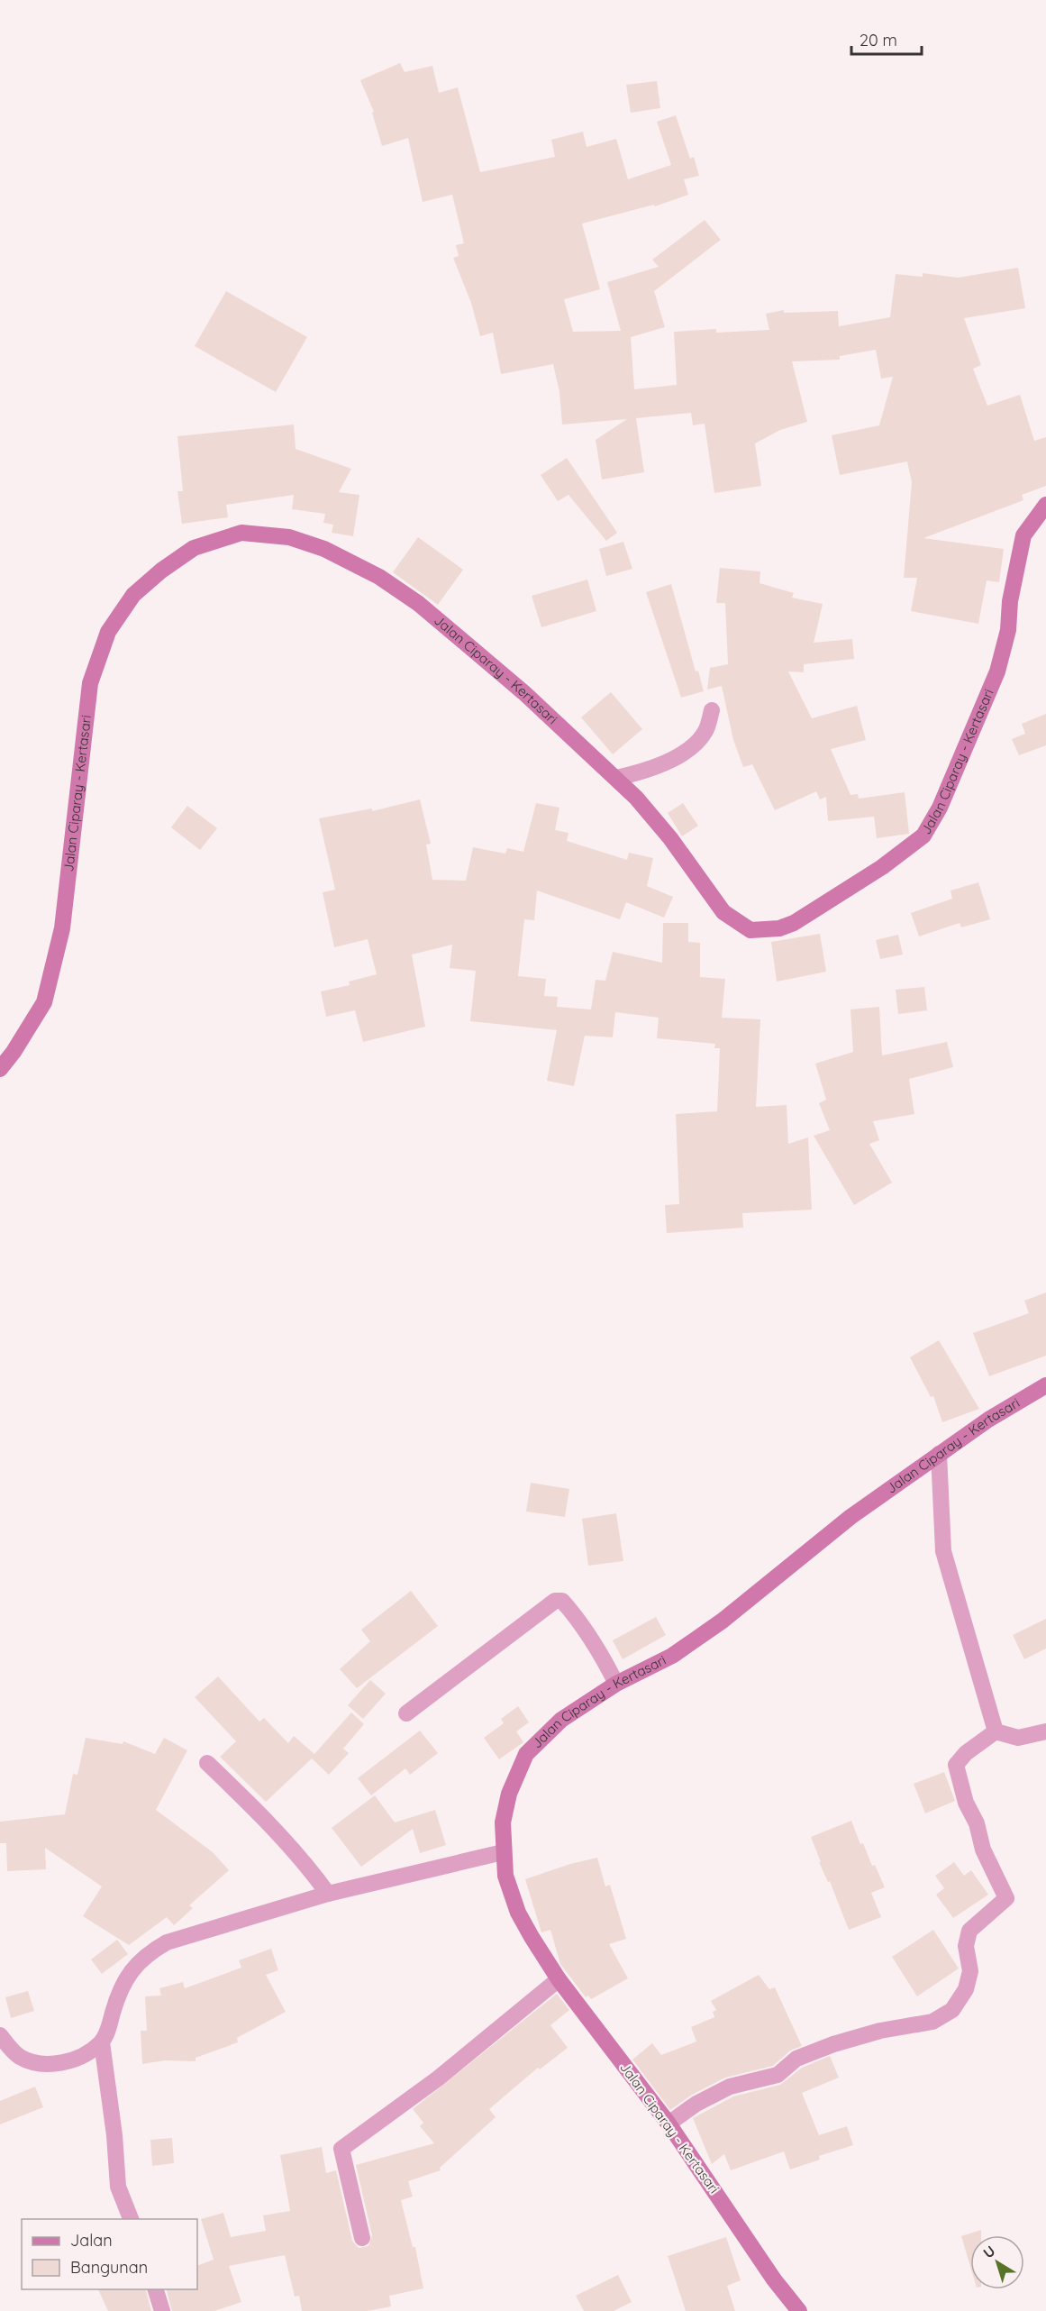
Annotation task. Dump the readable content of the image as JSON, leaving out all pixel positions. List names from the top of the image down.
{
  "streets": {
    "main road": ["Jalan Ciparay - Kertasari"]
  },
  "legend": ["Jalan", "Bangunan"],
  "scale_bar": "20 m",
  "north": "top left"
}
